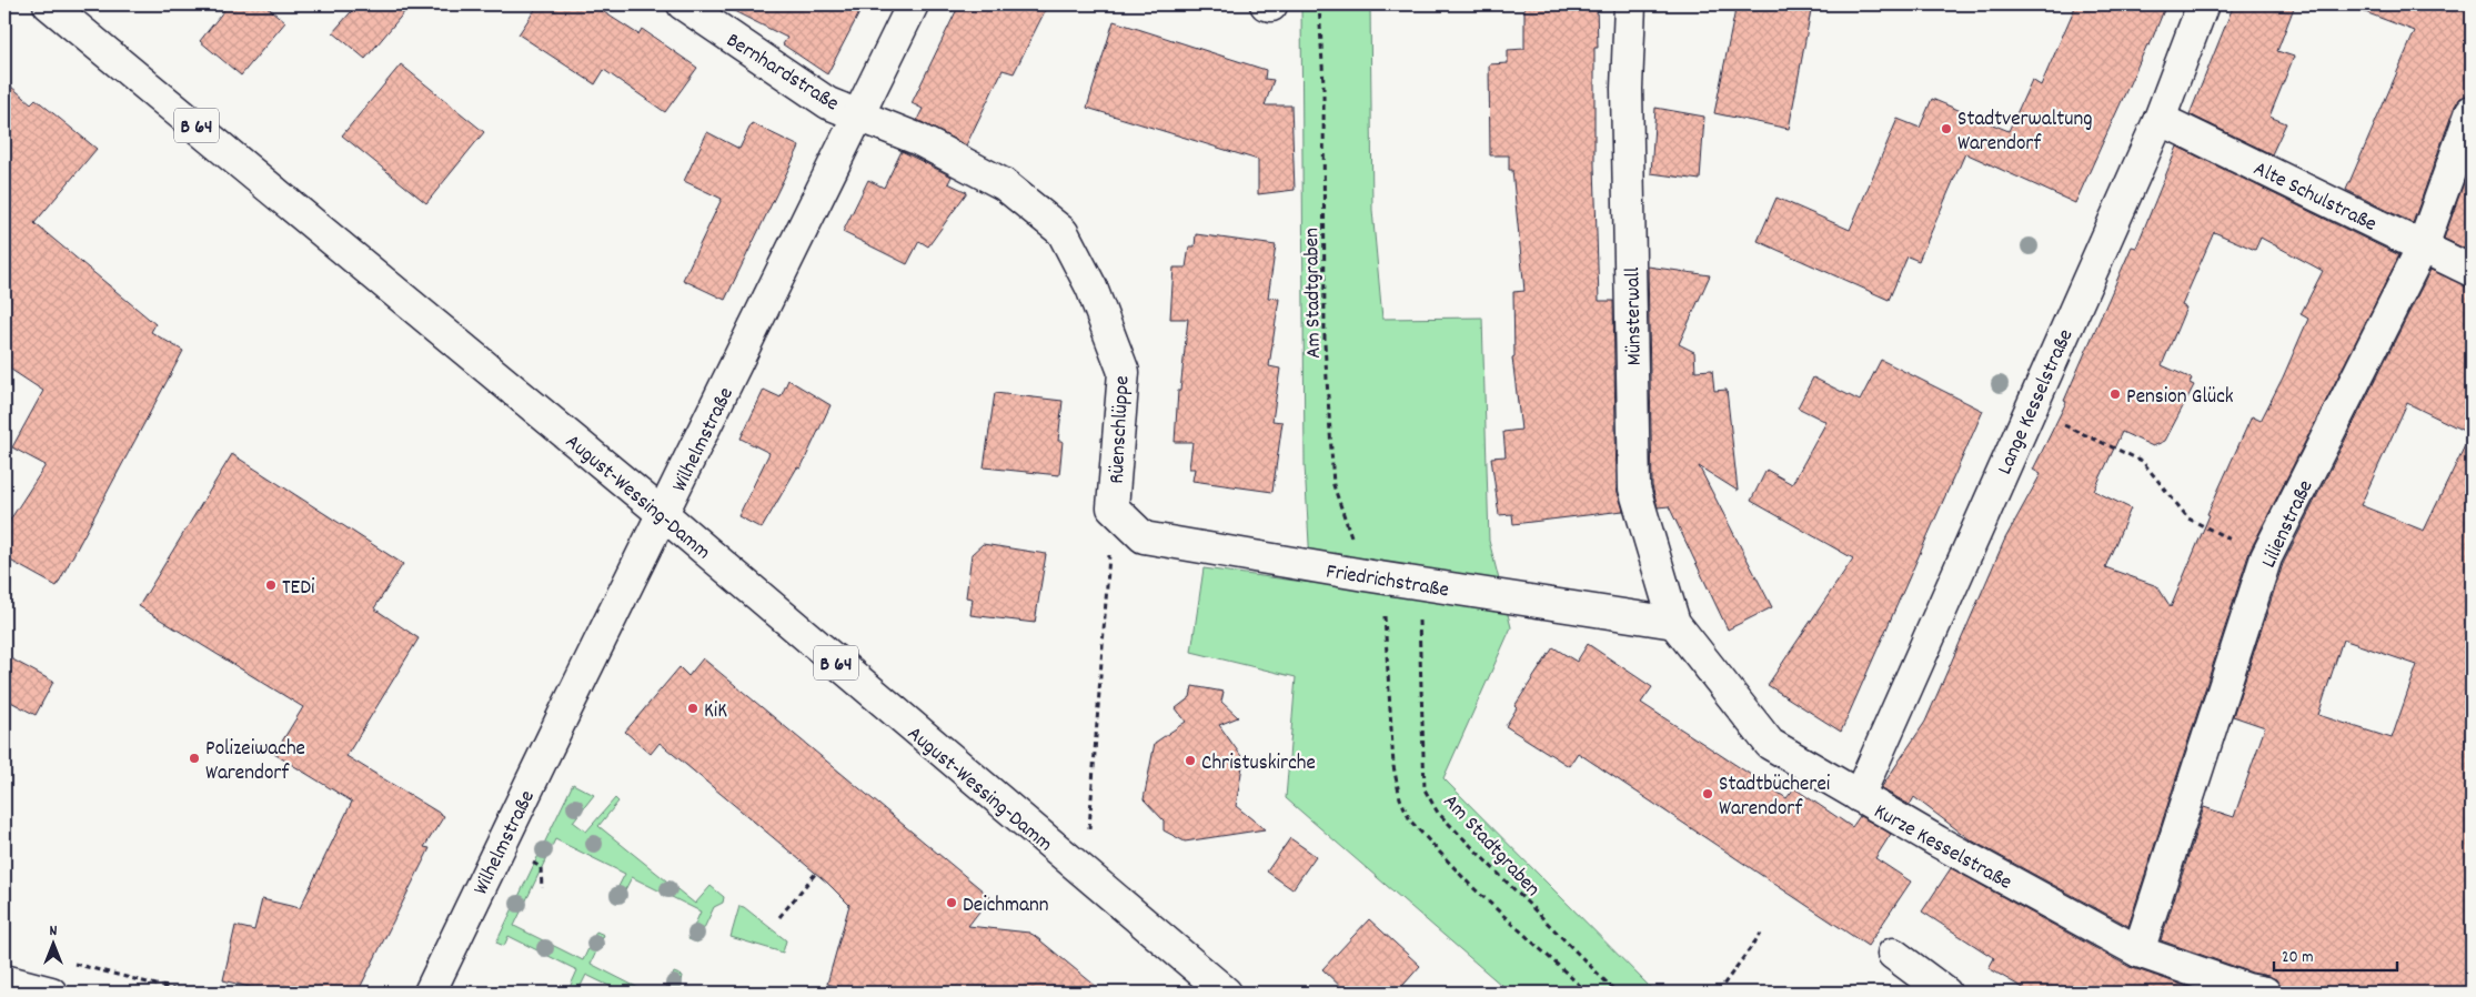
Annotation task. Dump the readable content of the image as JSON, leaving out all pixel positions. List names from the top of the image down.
{
  "streets": {
    "street": [
      "Bernhardstraße",
      "B 64",
      "Alte Schulstraße",
      "Münsterwall",
      "Lange Kesselstraße",
      "Rüenschlüppe",
      "Wilhelmstraße",
      "August-Wessing-Damm",
      "Lilienstraße",
      "Friedrichstraße",
      "Kurze Kesselstraße"
    ],
    "path": ["Am Stadtgraben"]
  },
  "crossings": [
    ["Bernhardstraße", "Rüenschlüppe"],
    ["Bernhardstraße", "Wilhelmstraße"],
    ["Alte Schulstraße", "Lange Kesselstraße"],
    ["Alte Schulstraße", "Lilienstraße"],
    ["Am Stadtgraben", "Friedrichstraße"],
    ["Münsterwall", "Friedrichstraße"],
    ["Münsterwall", "Kurze Kesselstraße"],
    ["Lange Kesselstraße", "Kurze Kesselstraße"],
    ["Rüenschlüppe", "Wilhelmstraße"],
    ["Rüenschlüppe", "August-Wessing-Damm"],
    ["Rüenschlüppe", "Friedrichstraße"],
    ["Wilhelmstraße", "August-Wessing-Damm"],
    ["Lilienstraße", "Kurze Kesselstraße"],
    ["Friedrichstraße", "Kurze Kesselstraße"]
  ],
  "places": [
    "Stadtverwaltung Warendorf",
    "Pension Glück",
    "TEDi",
    "KiK",
    "Polizeiwache Warendorf",
    "Christuskirche",
    "Stadtbücherei Warendorf",
    "Deichmann"
  ],
  "scale_bar": "20 m",
  "north": "top"
}
